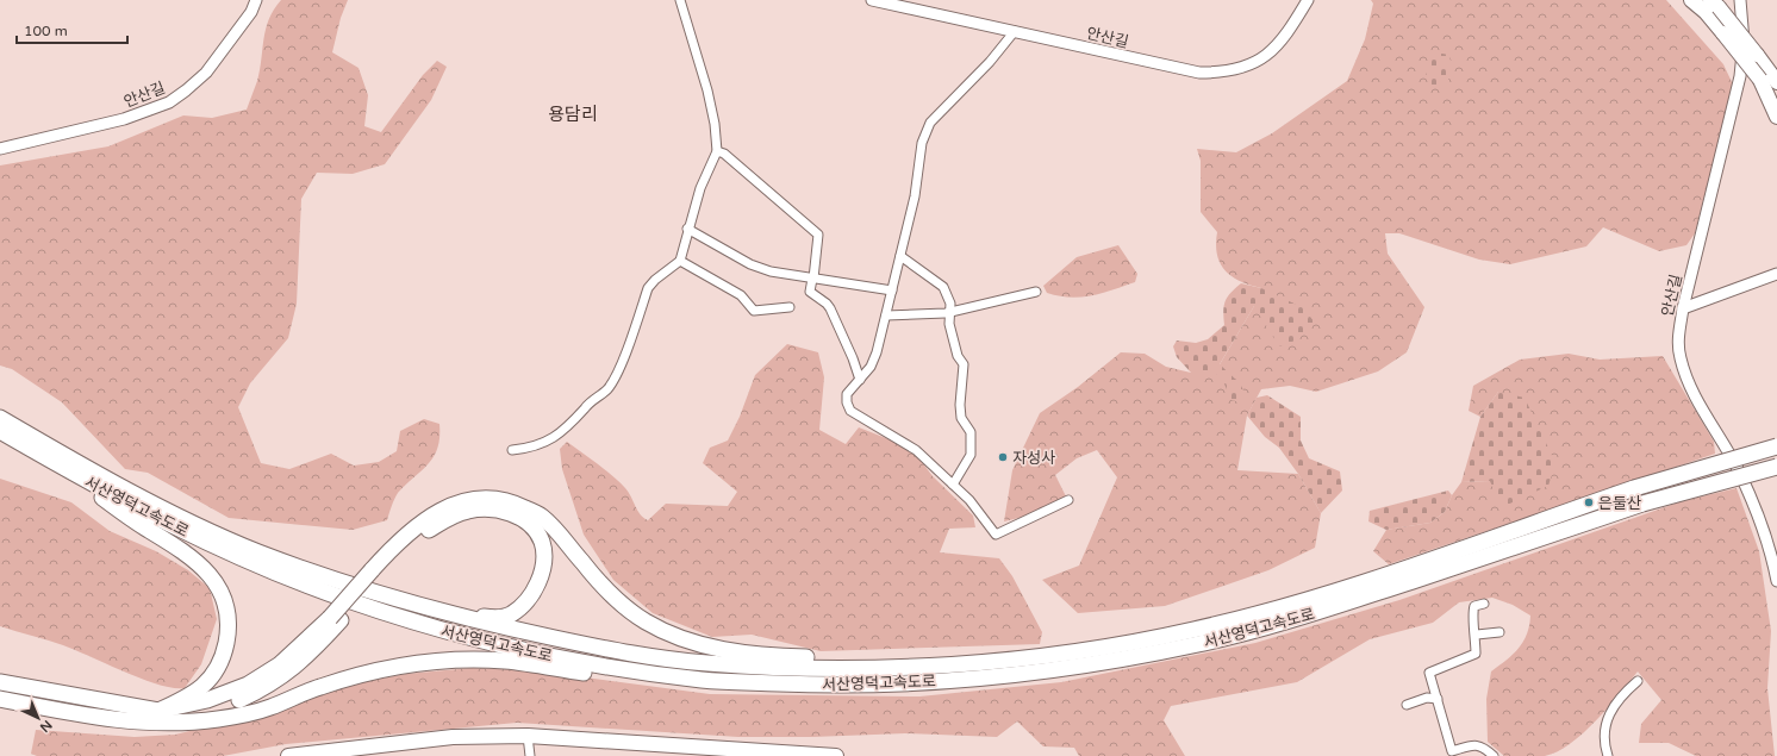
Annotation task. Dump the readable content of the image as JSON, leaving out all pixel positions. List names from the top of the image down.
{
  "streets": {
    "highway": ["서산영덕고속도로"],
    "street": ["안산길"]
  },
  "districts": ["용담리"],
  "places": ["자성사", "은둘산"],
  "scale_bar": "100 m",
  "north": "bottom right"
}
